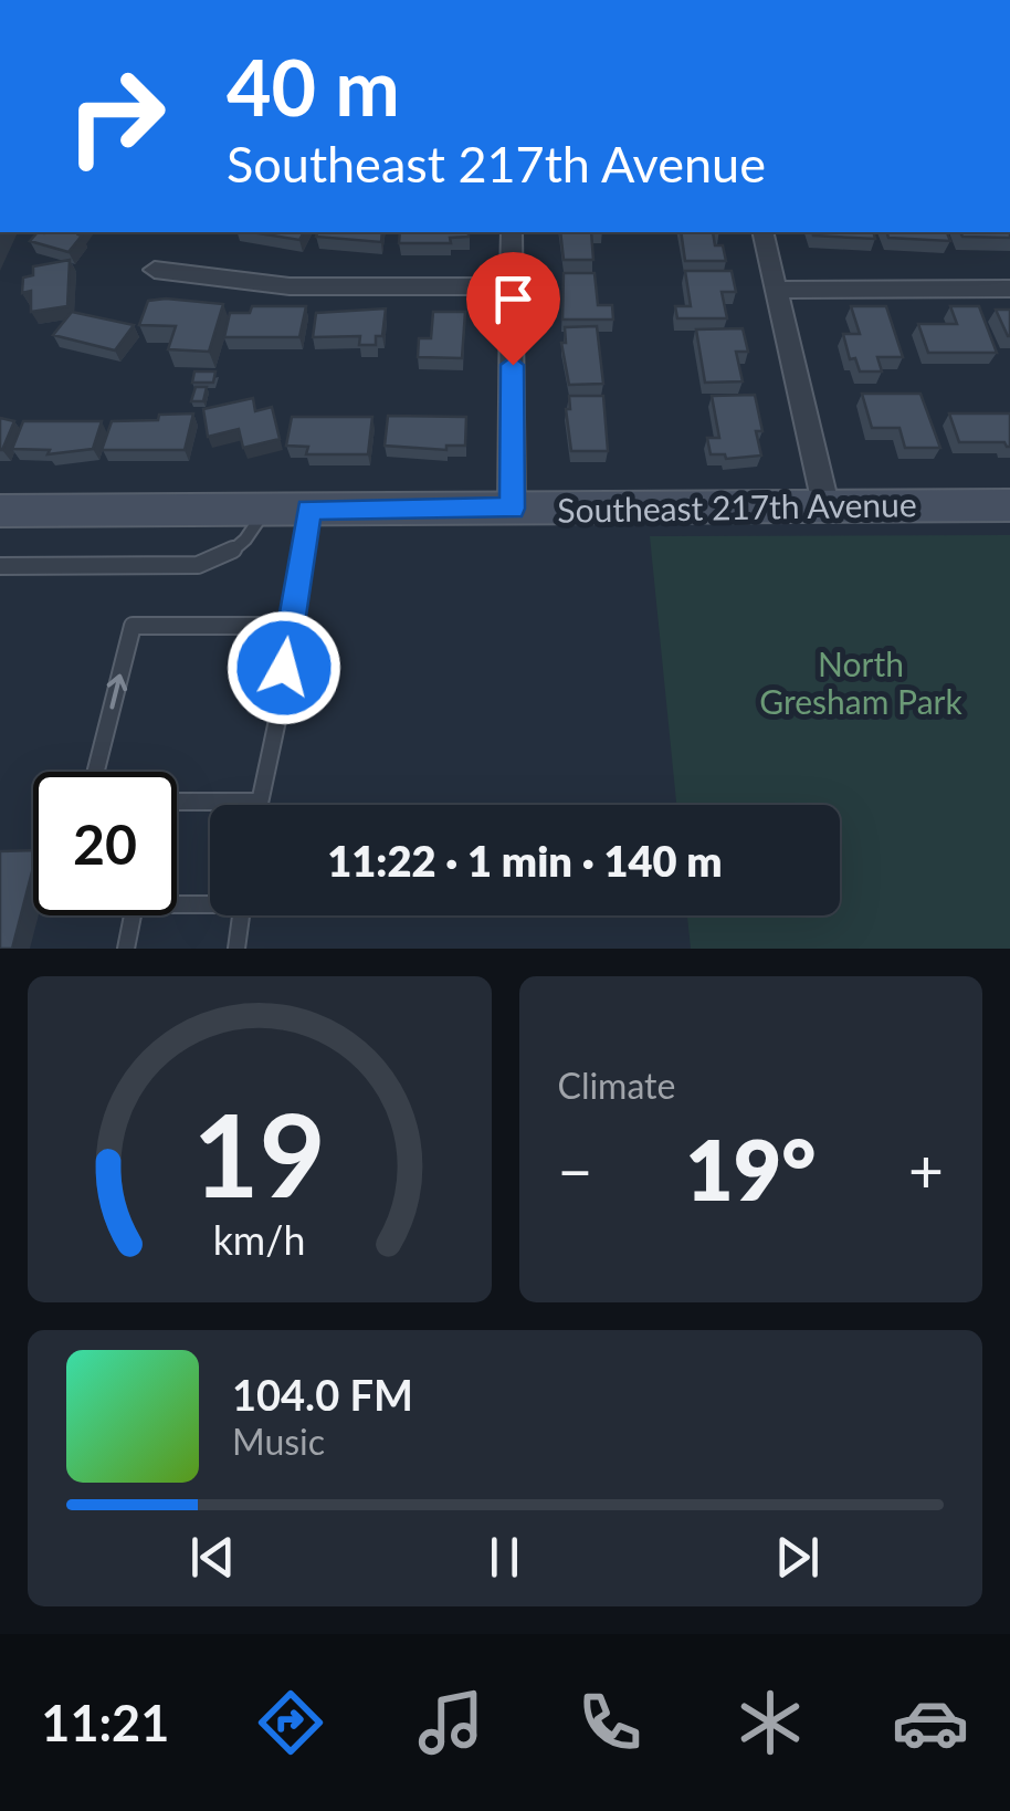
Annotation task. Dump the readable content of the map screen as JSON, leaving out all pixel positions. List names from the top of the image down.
{
  "streets": {
    "street": ["Southeast 217th Avenue"]
  },
  "parks": ["North Gresham Park"],
  "page": {
    "turn": ["40 m", "Southeast 217th Avenue"],
    "limit": "20",
    "trip": "11:22 · 1 min · 140 m",
    "tile": "Climate",
    "heat": ["−", "19°", "+"],
    "song": ["104.0 FM", "Music"],
    "tabs": "11:21",
    "gauge": ["19", "km/h"]
  }
}
